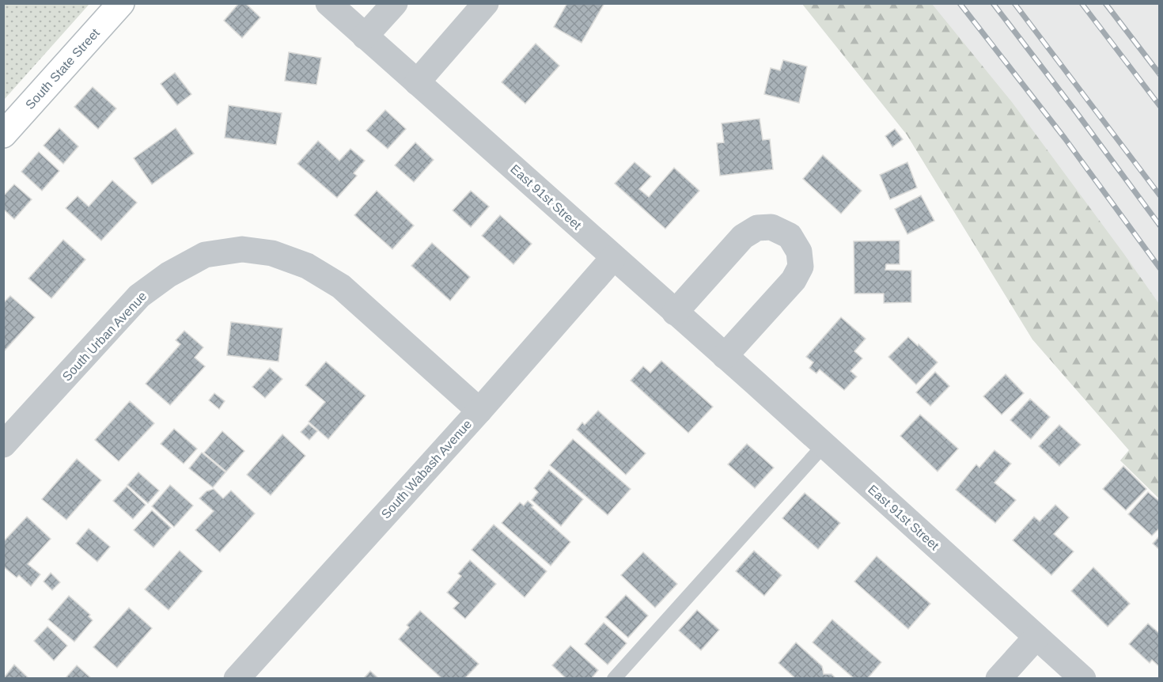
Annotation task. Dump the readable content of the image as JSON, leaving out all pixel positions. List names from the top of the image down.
{
  "streets": {
    "main road": ["South State Street"],
    "street": ["East 91st Street", "South Urban Avenue", "South Wabash Avenue"]
  },
  "crossings": [
    ["East 91st Street", "South Wabash Avenue"],
    ["South Urban Avenue", "South Wabash Avenue"]
  ]
}
